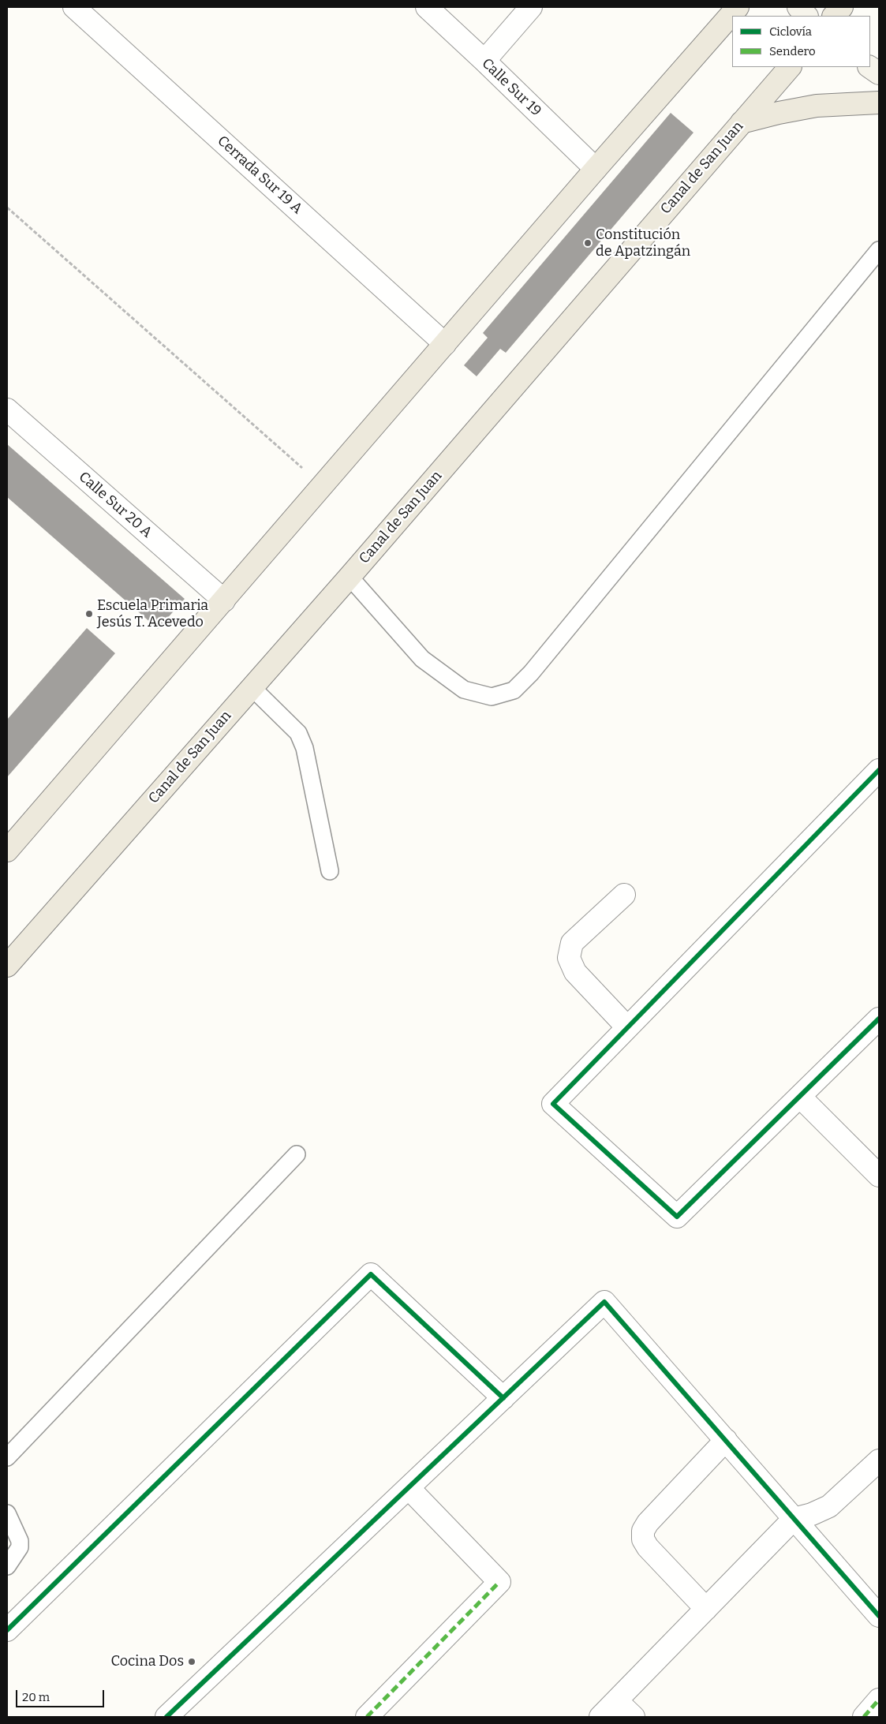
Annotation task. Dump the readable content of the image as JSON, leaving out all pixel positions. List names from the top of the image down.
{
  "streets": {
    "main road": ["Canal de San Juan"],
    "street": ["Calle Sur 19", "Cerrada Sur 19 A", "Calle Sur 20 A"]
  },
  "places": ["Constitución de Apatzingán", "Escuela Primaria Jesús T. Acevedo", "Cocina Dos"],
  "legend": ["Ciclovía", "Sendero"],
  "scale_bar": "20 m"
}
